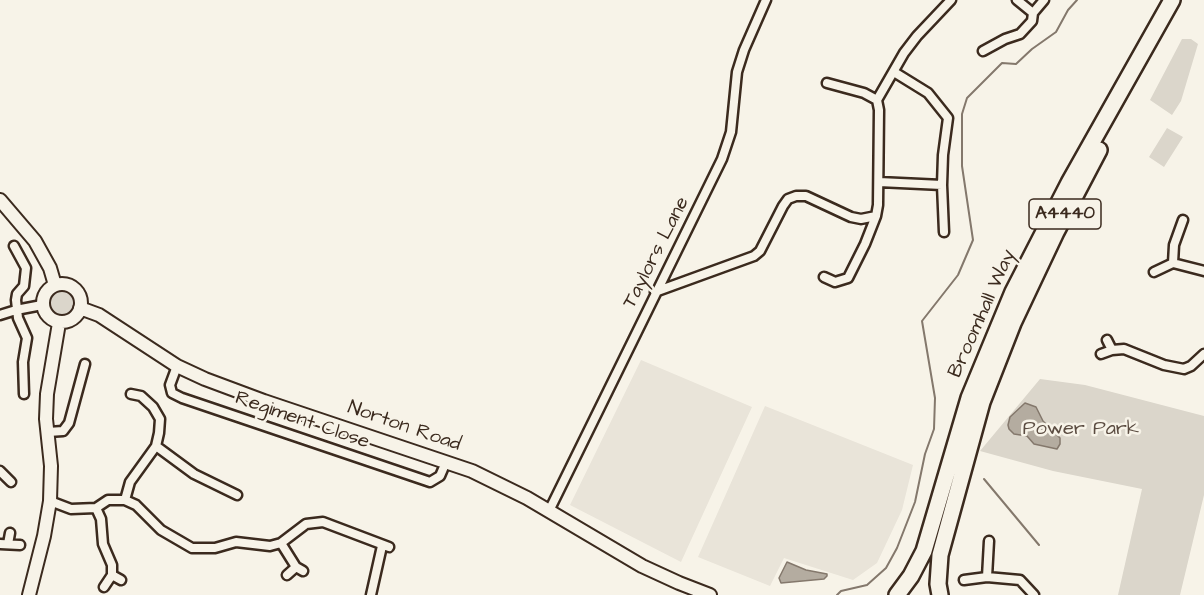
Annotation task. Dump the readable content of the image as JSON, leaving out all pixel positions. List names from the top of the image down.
{
  "streets": {
    "highway": ["A4440", "Broomhall Way"],
    "street": ["Taylors Lane", "Regiment Close", "Norton Road"]
  },
  "crossings": [
    ["Taylors Lane", "Norton Road"],
    ["Regiment Close", "Norton Road"]
  ],
  "parks": ["Power Park"]
}
